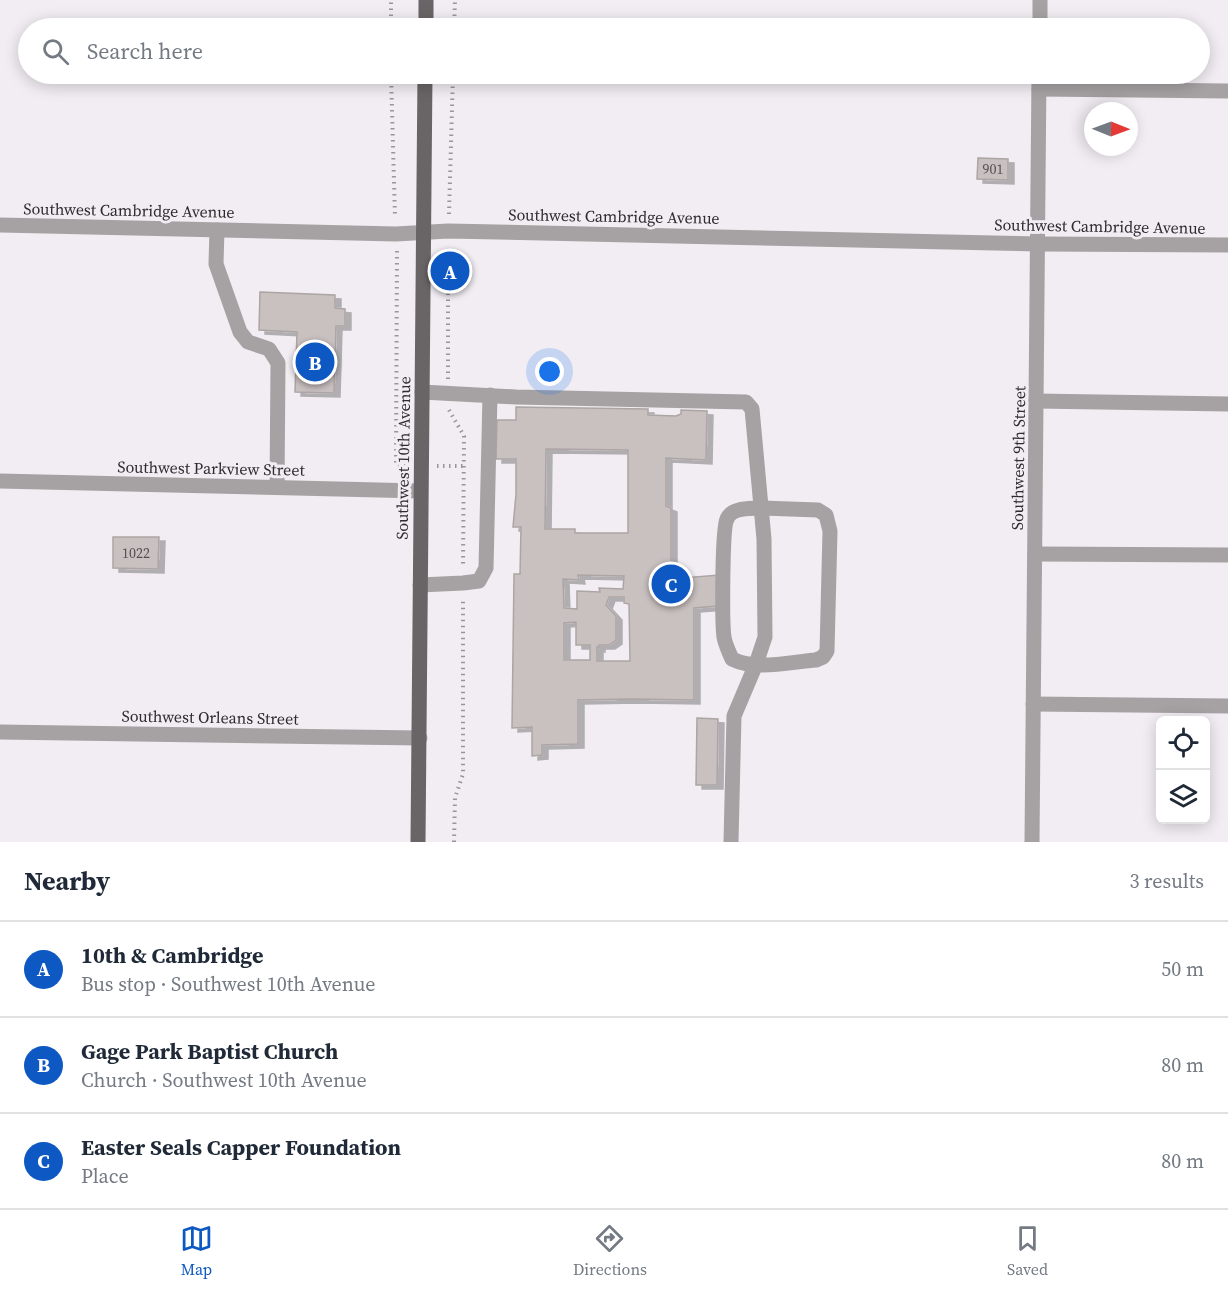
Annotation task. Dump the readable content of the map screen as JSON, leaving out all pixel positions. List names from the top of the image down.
{
  "streets": {
    "main road": ["Southwest 10th Avenue"],
    "street": [
      "Southwest Cambridge Avenue",
      "Southwest 9th Street",
      "Southwest Parkview Street",
      "Southwest Orleans Street"
    ]
  },
  "crossings": [
    ["Southwest Cambridge Avenue", "Southwest 10th Avenue"],
    ["Southwest Cambridge Avenue", "Southwest 9th Street"],
    ["Southwest 10th Avenue", "Southwest Parkview Street"],
    ["Southwest 10th Avenue", "Southwest Orleans Street"]
  ],
  "house_numbers": ["901", "1022"],
  "north": "right",
  "page": {
    "search": "Search here",
    "pins": ["A", "B", "C"],
    "heading": ["Nearby", "3 results"],
    "list": [
      {
        "mark": "A",
        "name": "10th & Cambridge",
        "note": "Bus stop · Southwest 10th Avenue",
        "value": "50 m"
      },
      {
        "mark": "B",
        "name": "Gage Park Baptist Church",
        "note": "Church · Southwest 10th Avenue",
        "value": "80 m"
      },
      {
        "mark": "C",
        "name": "Easter Seals Capper Foundation",
        "note": "Place",
        "value": "80 m"
      }
    ],
    "nav": ["Map", "Directions", "Saved"]
  }
}
